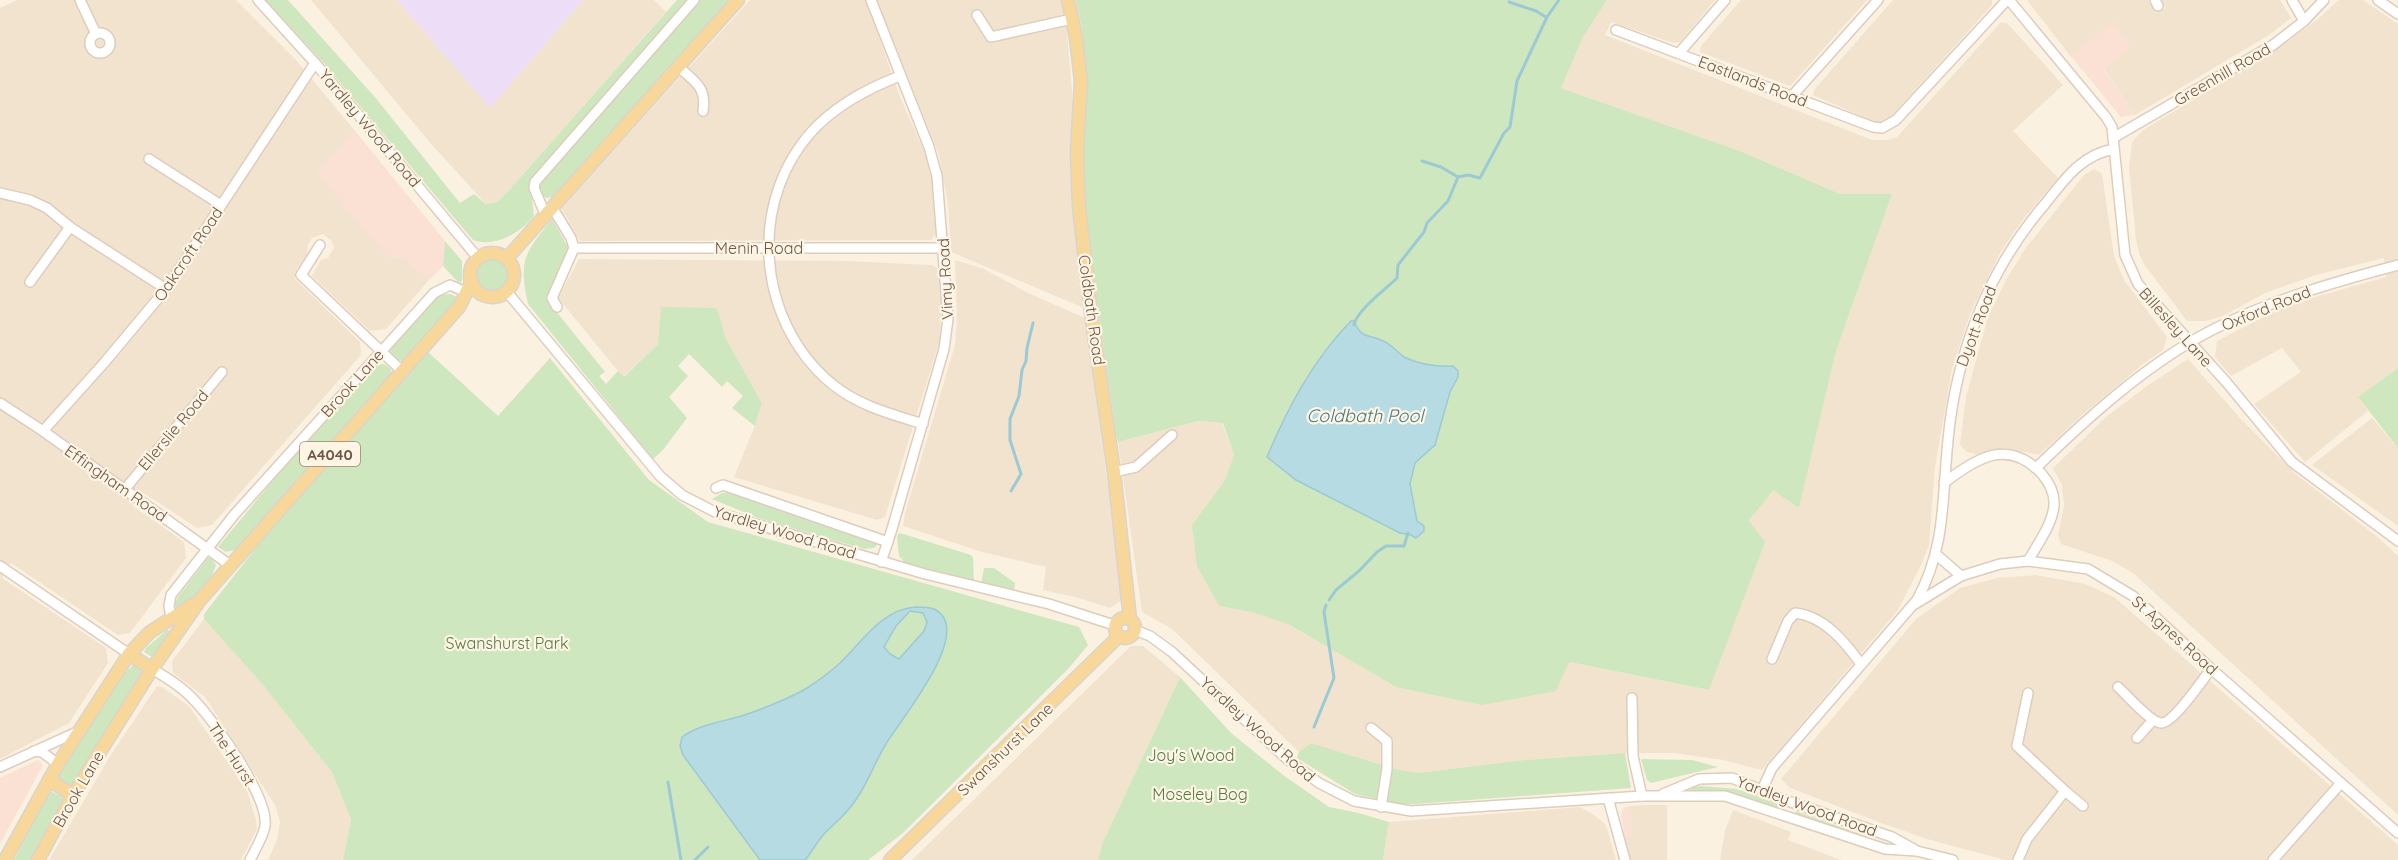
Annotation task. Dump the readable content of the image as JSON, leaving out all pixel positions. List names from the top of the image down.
{
  "streets": {
    "main road": [
      "Coldbath Road",
      "Brook Lane",
      "A4040",
      "Swanshurst Lane"
    ],
    "street": [
      "Greenhill Road",
      "Eastlands Road",
      "Yardley Wood Road",
      "Menin Road",
      "Oakcroft Road",
      "Vimy Road",
      "Oxford Road",
      "Dyott Road",
      "Billesley Lane",
      "Ellerslie Road",
      "Effingham Road",
      "St Agnes Road",
      "The Hurst"
    ]
  },
  "crossings": [
    ["Greenhill Road", "Billesley Lane"],
    ["Eastlands Road", "Billesley Lane"],
    ["Yardley Wood Road", "Oakcroft Road"],
    ["Yardley Wood Road", "Vimy Road"],
    ["Yardley Wood Road", "Coldbath Road"],
    ["Yardley Wood Road", "Brook Lane"],
    ["Yardley Wood Road", "St Agnes Road"],
    ["Yardley Wood Road", "Swanshurst Lane"],
    ["Menin Road", "Vimy Road"],
    ["Oakcroft Road", "Effingham Road"],
    ["Oxford Road", "Dyott Road"],
    ["Oxford Road", "Billesley Lane"],
    ["Oxford Road", "St Agnes Road"],
    ["Dyott Road", "Billesley Lane"],
    ["Dyott Road", "St Agnes Road"],
    ["Brook Lane", "Effingham Road"],
    ["Brook Lane", "The Hurst"],
    ["Ellerslie Road", "Effingham Road"]
  ],
  "water": ["Coldbath Pool"],
  "parks": ["Swanshurst Park", "Joy's Wood", "Moseley Bog"]
}
